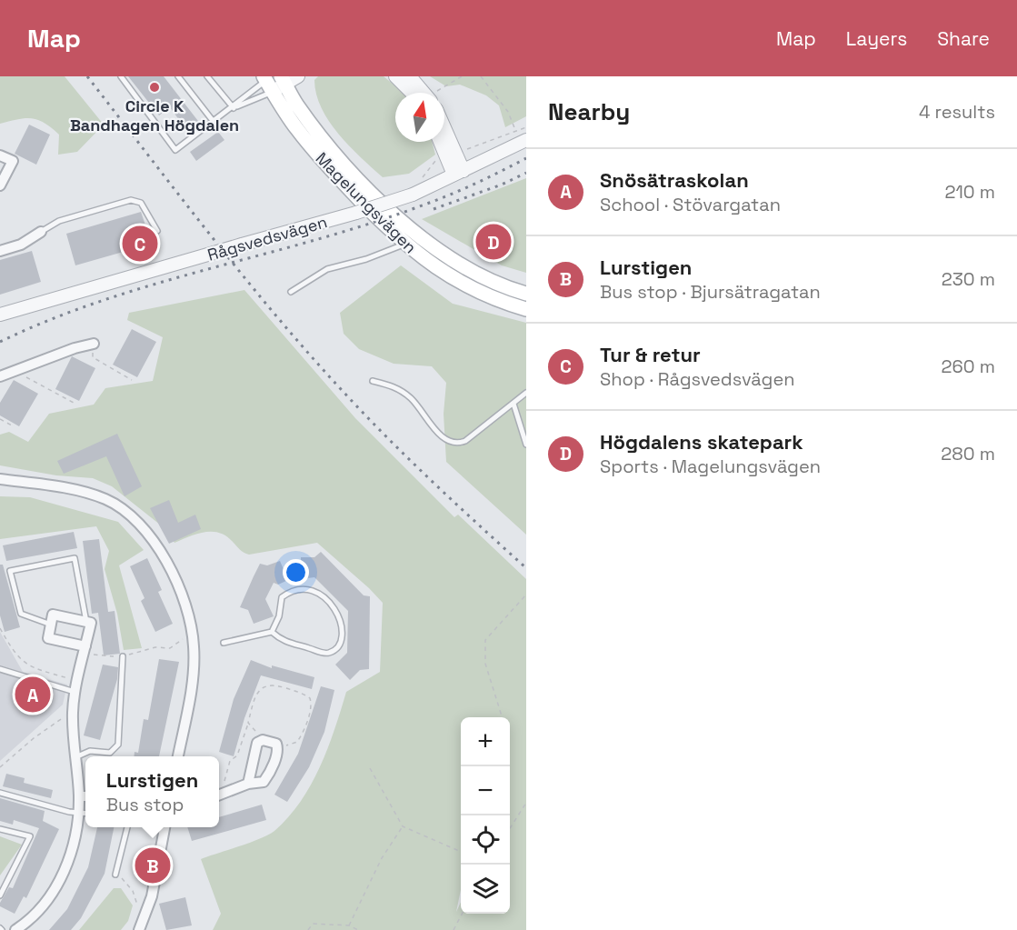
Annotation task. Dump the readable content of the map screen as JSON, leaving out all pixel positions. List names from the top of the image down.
{
  "streets": {
    "main road": ["Magelungsvägen"],
    "street": ["Rågsvedsvägen"]
  },
  "places": ["Circle K Bandhagen Högdalen"],
  "north": "top",
  "page": {
    "header": "Map",
    "nav": ["Map", "Layers", "Share"],
    "heading": ["Nearby", "4 results"],
    "list": [
      {
        "mark": "A",
        "name": "Snösätraskolan",
        "note": "School · Stövargatan",
        "value": "210 m"
      },
      {
        "mark": "B",
        "name": "Lurstigen",
        "note": "Bus stop · Bjursätragatan",
        "value": "230 m"
      },
      {
        "mark": "C",
        "name": "Tur & retur",
        "note": "Shop · Rågsvedsvägen",
        "value": "260 m"
      },
      {
        "mark": "D",
        "name": "Högdalens skatepark",
        "note": "Sports · Magelungsvägen",
        "value": "280 m"
      }
    ],
    "pins": [
      "D",
      "C",
      "A",
      "B"
    ],
    "map_buttons": ["+", "−"],
    "popup": ["Lurstigen", "Bus stop"]
  }
}
